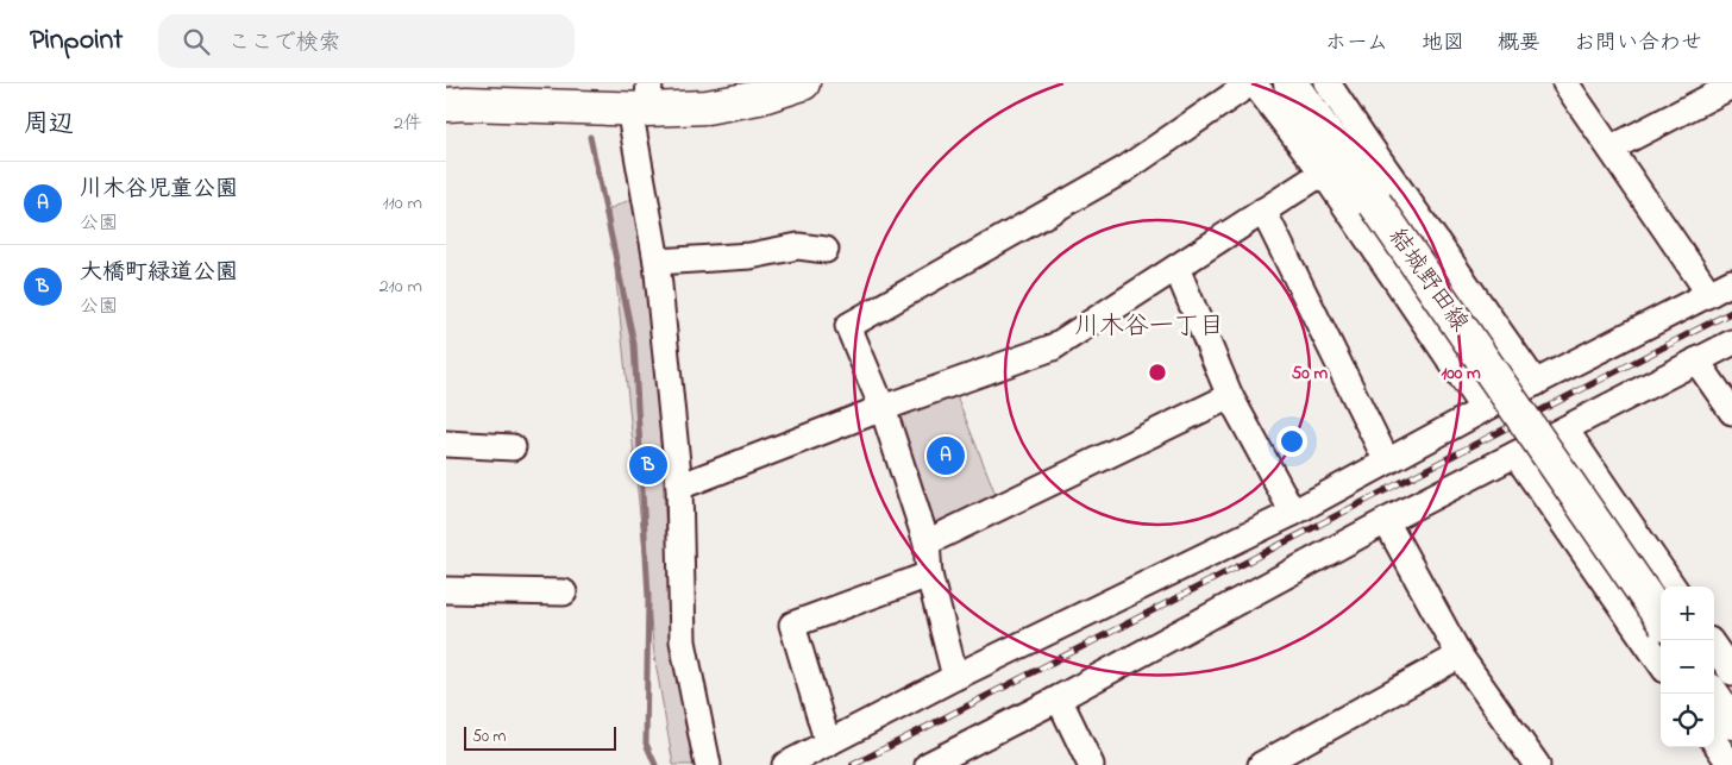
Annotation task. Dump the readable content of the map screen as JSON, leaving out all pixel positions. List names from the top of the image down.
{
  "streets": {
    "main road": ["結城野田線"]
  },
  "districts": ["川木谷一丁目"],
  "scale_bar": "50 m",
  "page": {
    "header": "Pinpoint",
    "search": "ここで検索",
    "nav": [
      "ホーム",
      "地図",
      "概要",
      "お問い合わせ"
    ],
    "heading": ["周辺", "2件"],
    "list": [
      {
        "mark": "A",
        "name": "川木谷児童公園",
        "note": "公園",
        "value": "110 m"
      },
      {
        "mark": "B",
        "name": "大橋町緑道公園",
        "note": "公園",
        "value": "210 m"
      }
    ],
    "pins": ["A", "B"],
    "map_buttons": ["+", "−"],
    "scale": "50 m"
  },
  "rings": ["50 m", "100 m"]
}
